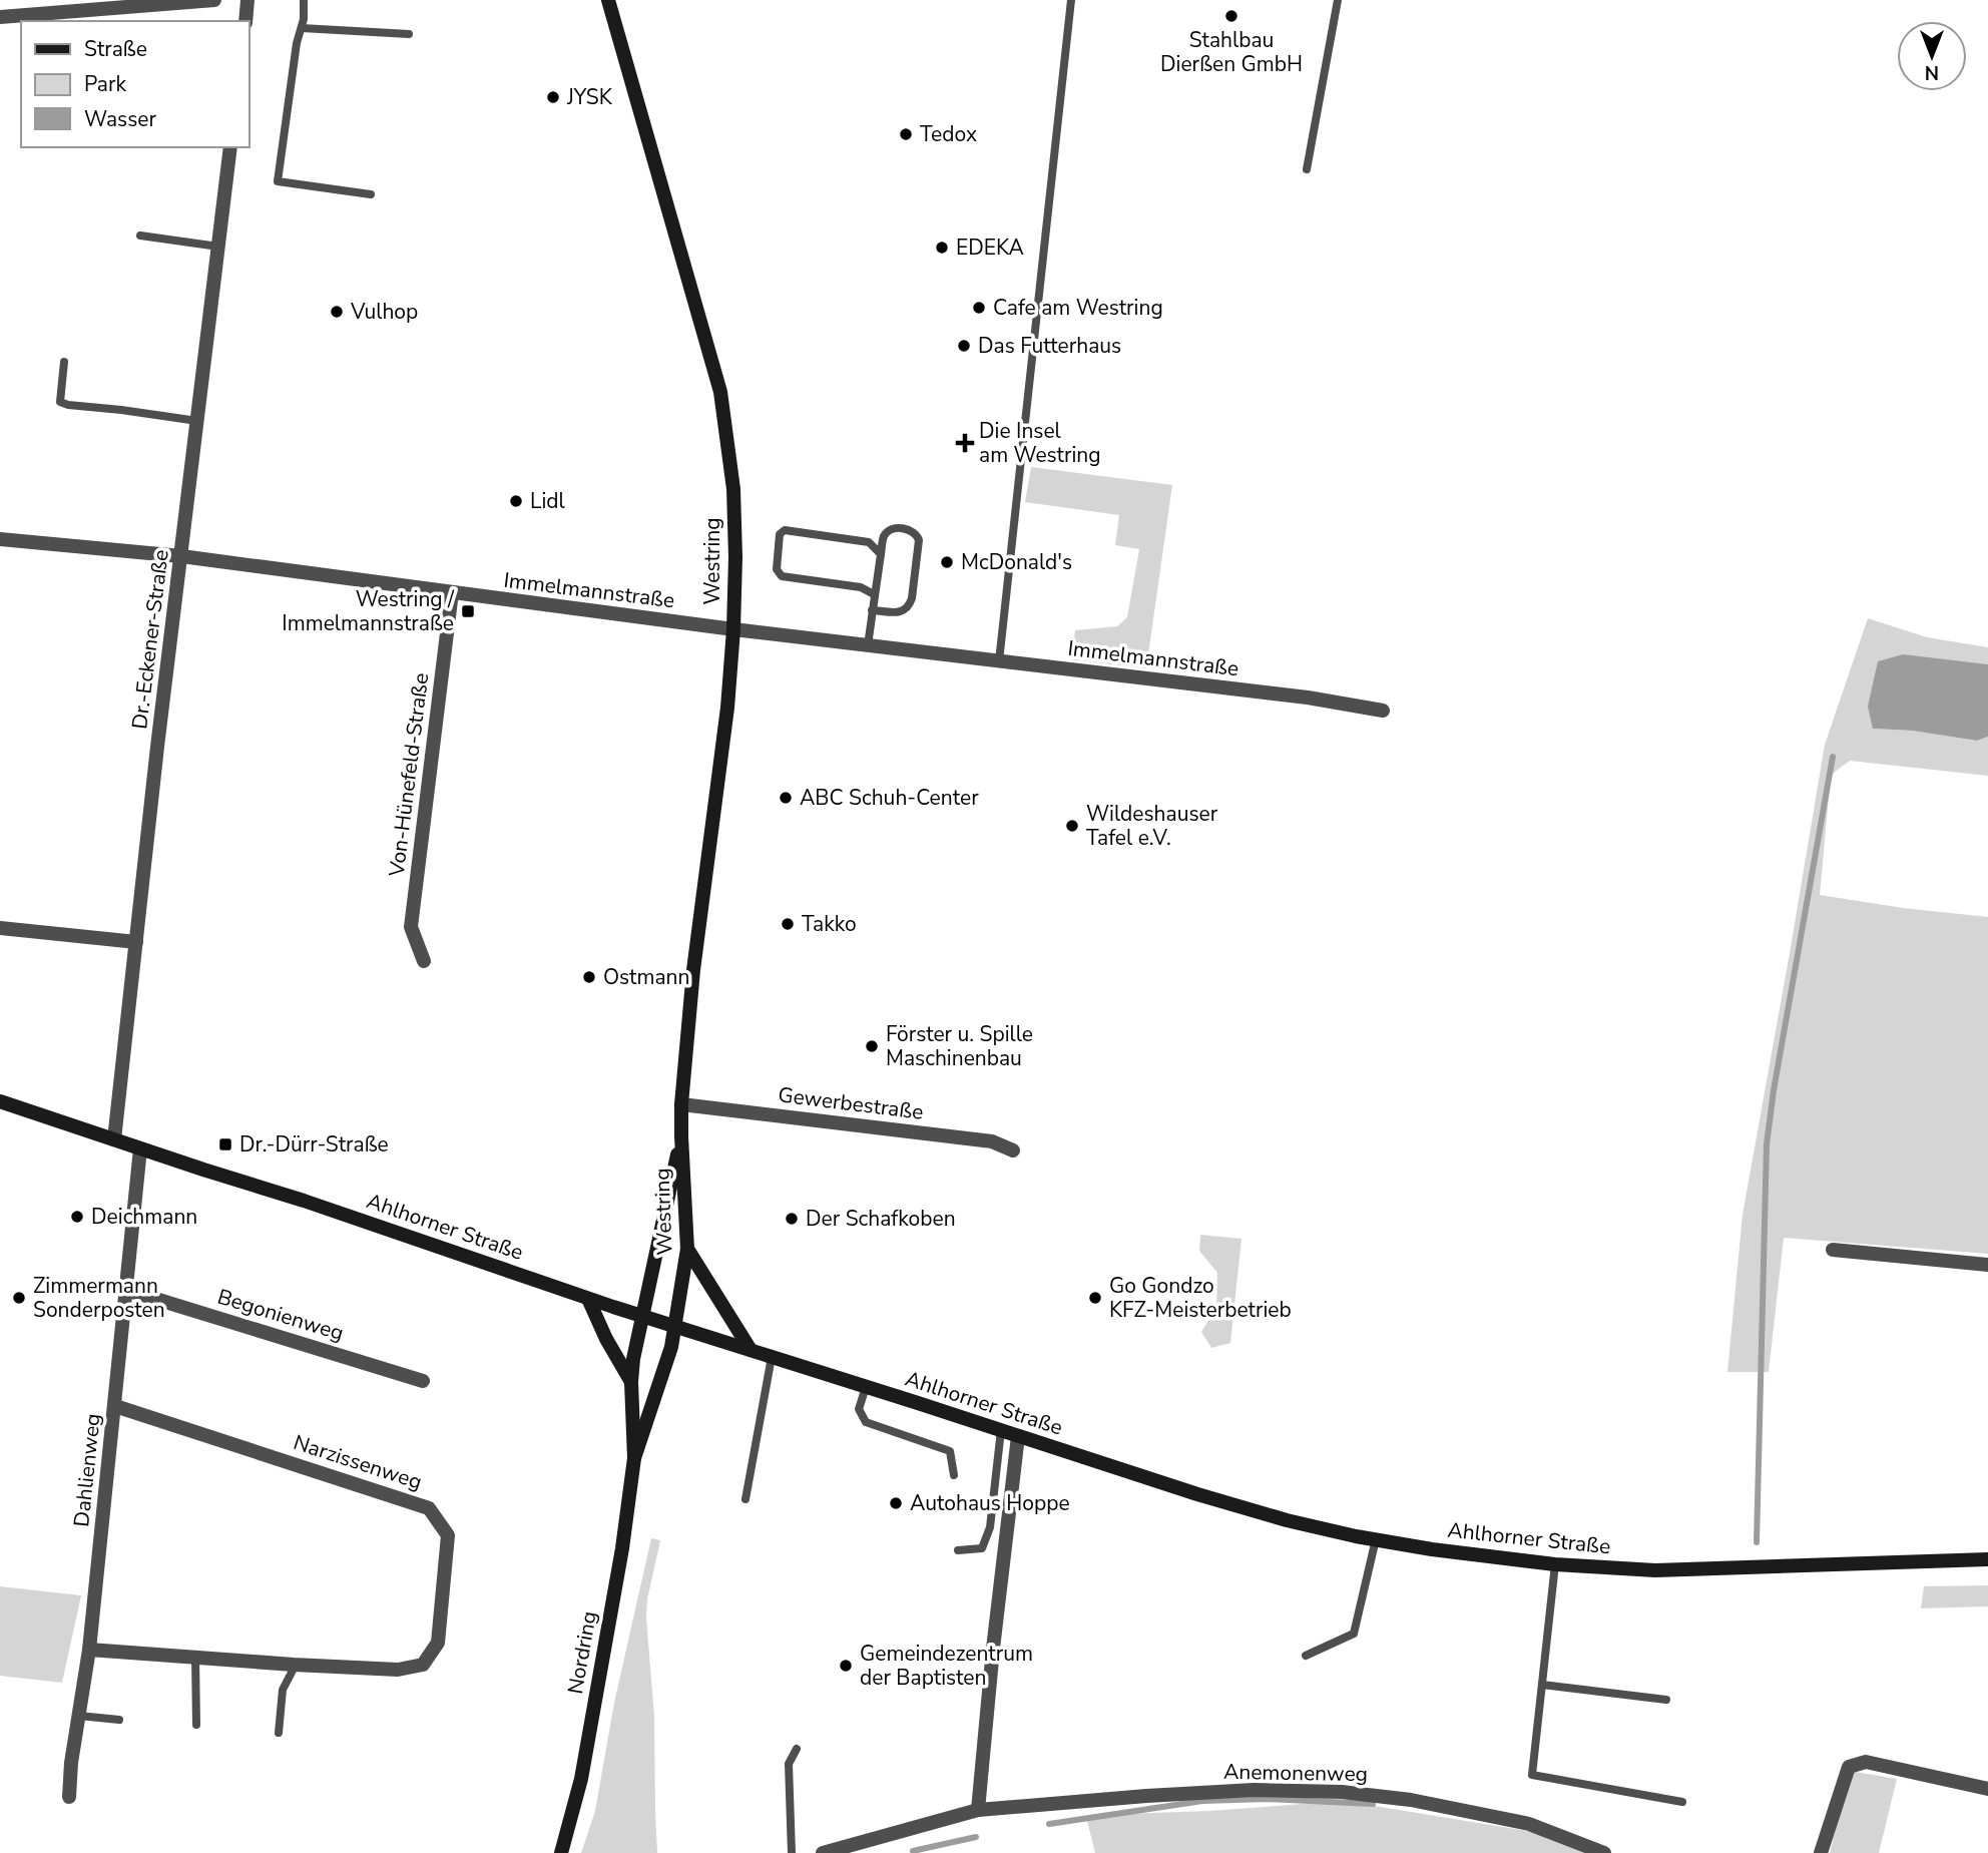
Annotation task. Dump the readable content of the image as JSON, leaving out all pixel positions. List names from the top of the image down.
{
  "streets": {
    "main road": ["Westring", "Ahlhorner Straße", "Nordring"],
    "street": [
      "Immelmannstraße",
      "Dr.-Eckener-Straße",
      "Von-Hünefeld-Straße",
      "Gewerbestraße",
      "Begonienweg",
      "Narzissenweg",
      "Dahlienweg",
      "Anemonenweg"
    ]
  },
  "crossings": [
    ["Westring", "Immelmannstraße"],
    ["Westring", "Gewerbestraße"],
    ["Westring", "Ahlhorner Straße"],
    ["Westring", "Nordring"],
    ["Immelmannstraße", "Dr.-Eckener-Straße"],
    ["Immelmannstraße", "Von-Hünefeld-Straße"],
    ["Dr.-Eckener-Straße", "Ahlhorner Straße"],
    ["Ahlhorner Straße", "Dahlienweg"],
    ["Ahlhorner Straße", "Nordring"],
    ["Begonienweg", "Dahlienweg"],
    ["Narzissenweg", "Dahlienweg"]
  ],
  "places": {
    "other": [
      "Stahlbau Dierßen GmbH",
      "JYSK",
      "Tedox",
      "EDEKA",
      "Cafe am Westring",
      "Vulhop",
      "Das Futterhaus",
      "Lidl",
      "McDonald's",
      "ABC Schuh-Center",
      "Wildeshauser Tafel e.V.",
      "Takko",
      "Ostmann",
      "Förster u. Spille Maschinenbau",
      "Deichmann",
      "Der Schafkoben",
      "Zimmermann Sonderposten",
      "Go Gondzo KFZ-Meisterbetrieb",
      "Autohaus Hoppe",
      "Gemeindezentrum der Baptisten"
    ],
    "health": ["Die Insel am Westring"],
    "transit": ["Westring / Immelmannstraße", "Dr.-Dürr-Straße"]
  },
  "legend": ["Straße", "Park", "Wasser"],
  "north": "bottom"
}
